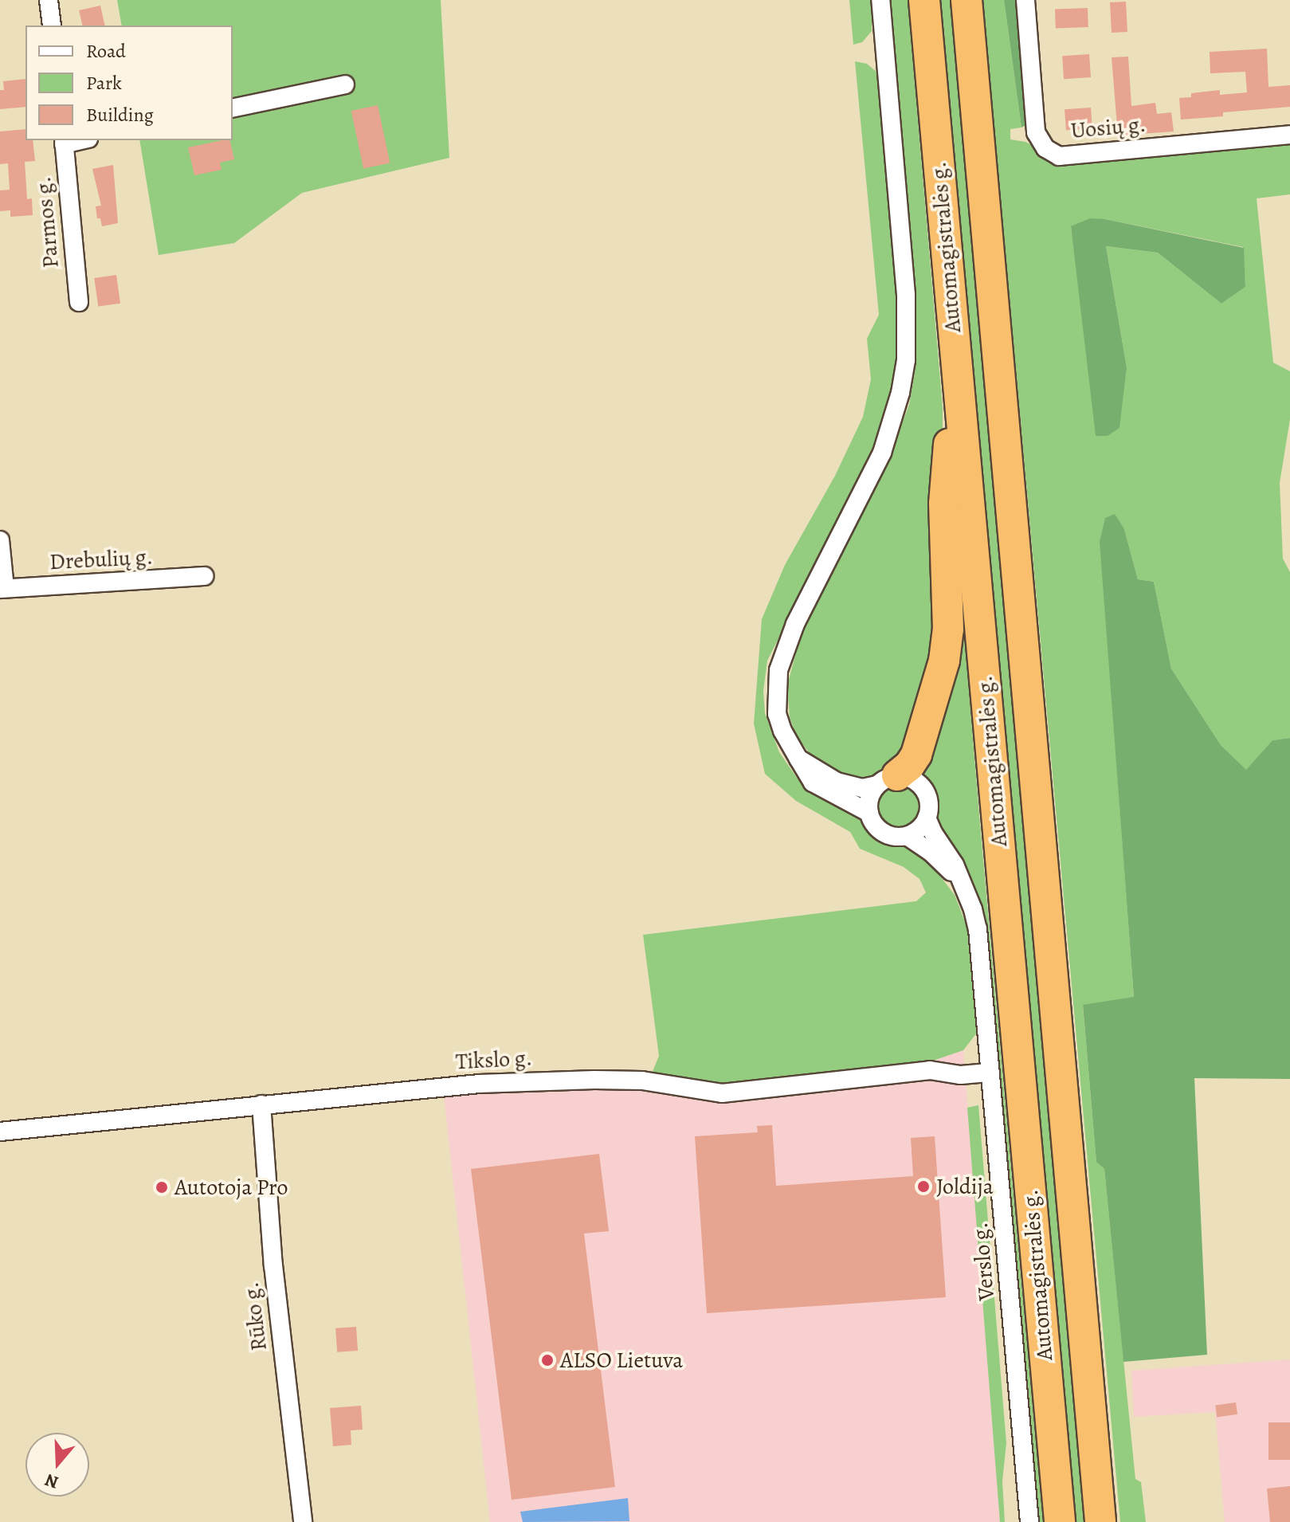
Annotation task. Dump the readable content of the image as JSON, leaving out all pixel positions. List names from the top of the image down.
{
  "streets": {
    "highway": ["Automagistralės g."],
    "street": [
      "Uosių g.",
      "Parmos g.",
      "Drebulių g.",
      "Tikslo g.",
      "Verslo g.",
      "Rūko g."
    ]
  },
  "crossings": [
    ["Tikslo g.", "Verslo g."],
    ["Tikslo g.", "Rūko g."]
  ],
  "places": ["Joldija", "Autotoja Pro", "ALSO Lietuva"],
  "legend": ["Road", "Park", "Building"],
  "north": "bottom"
}
